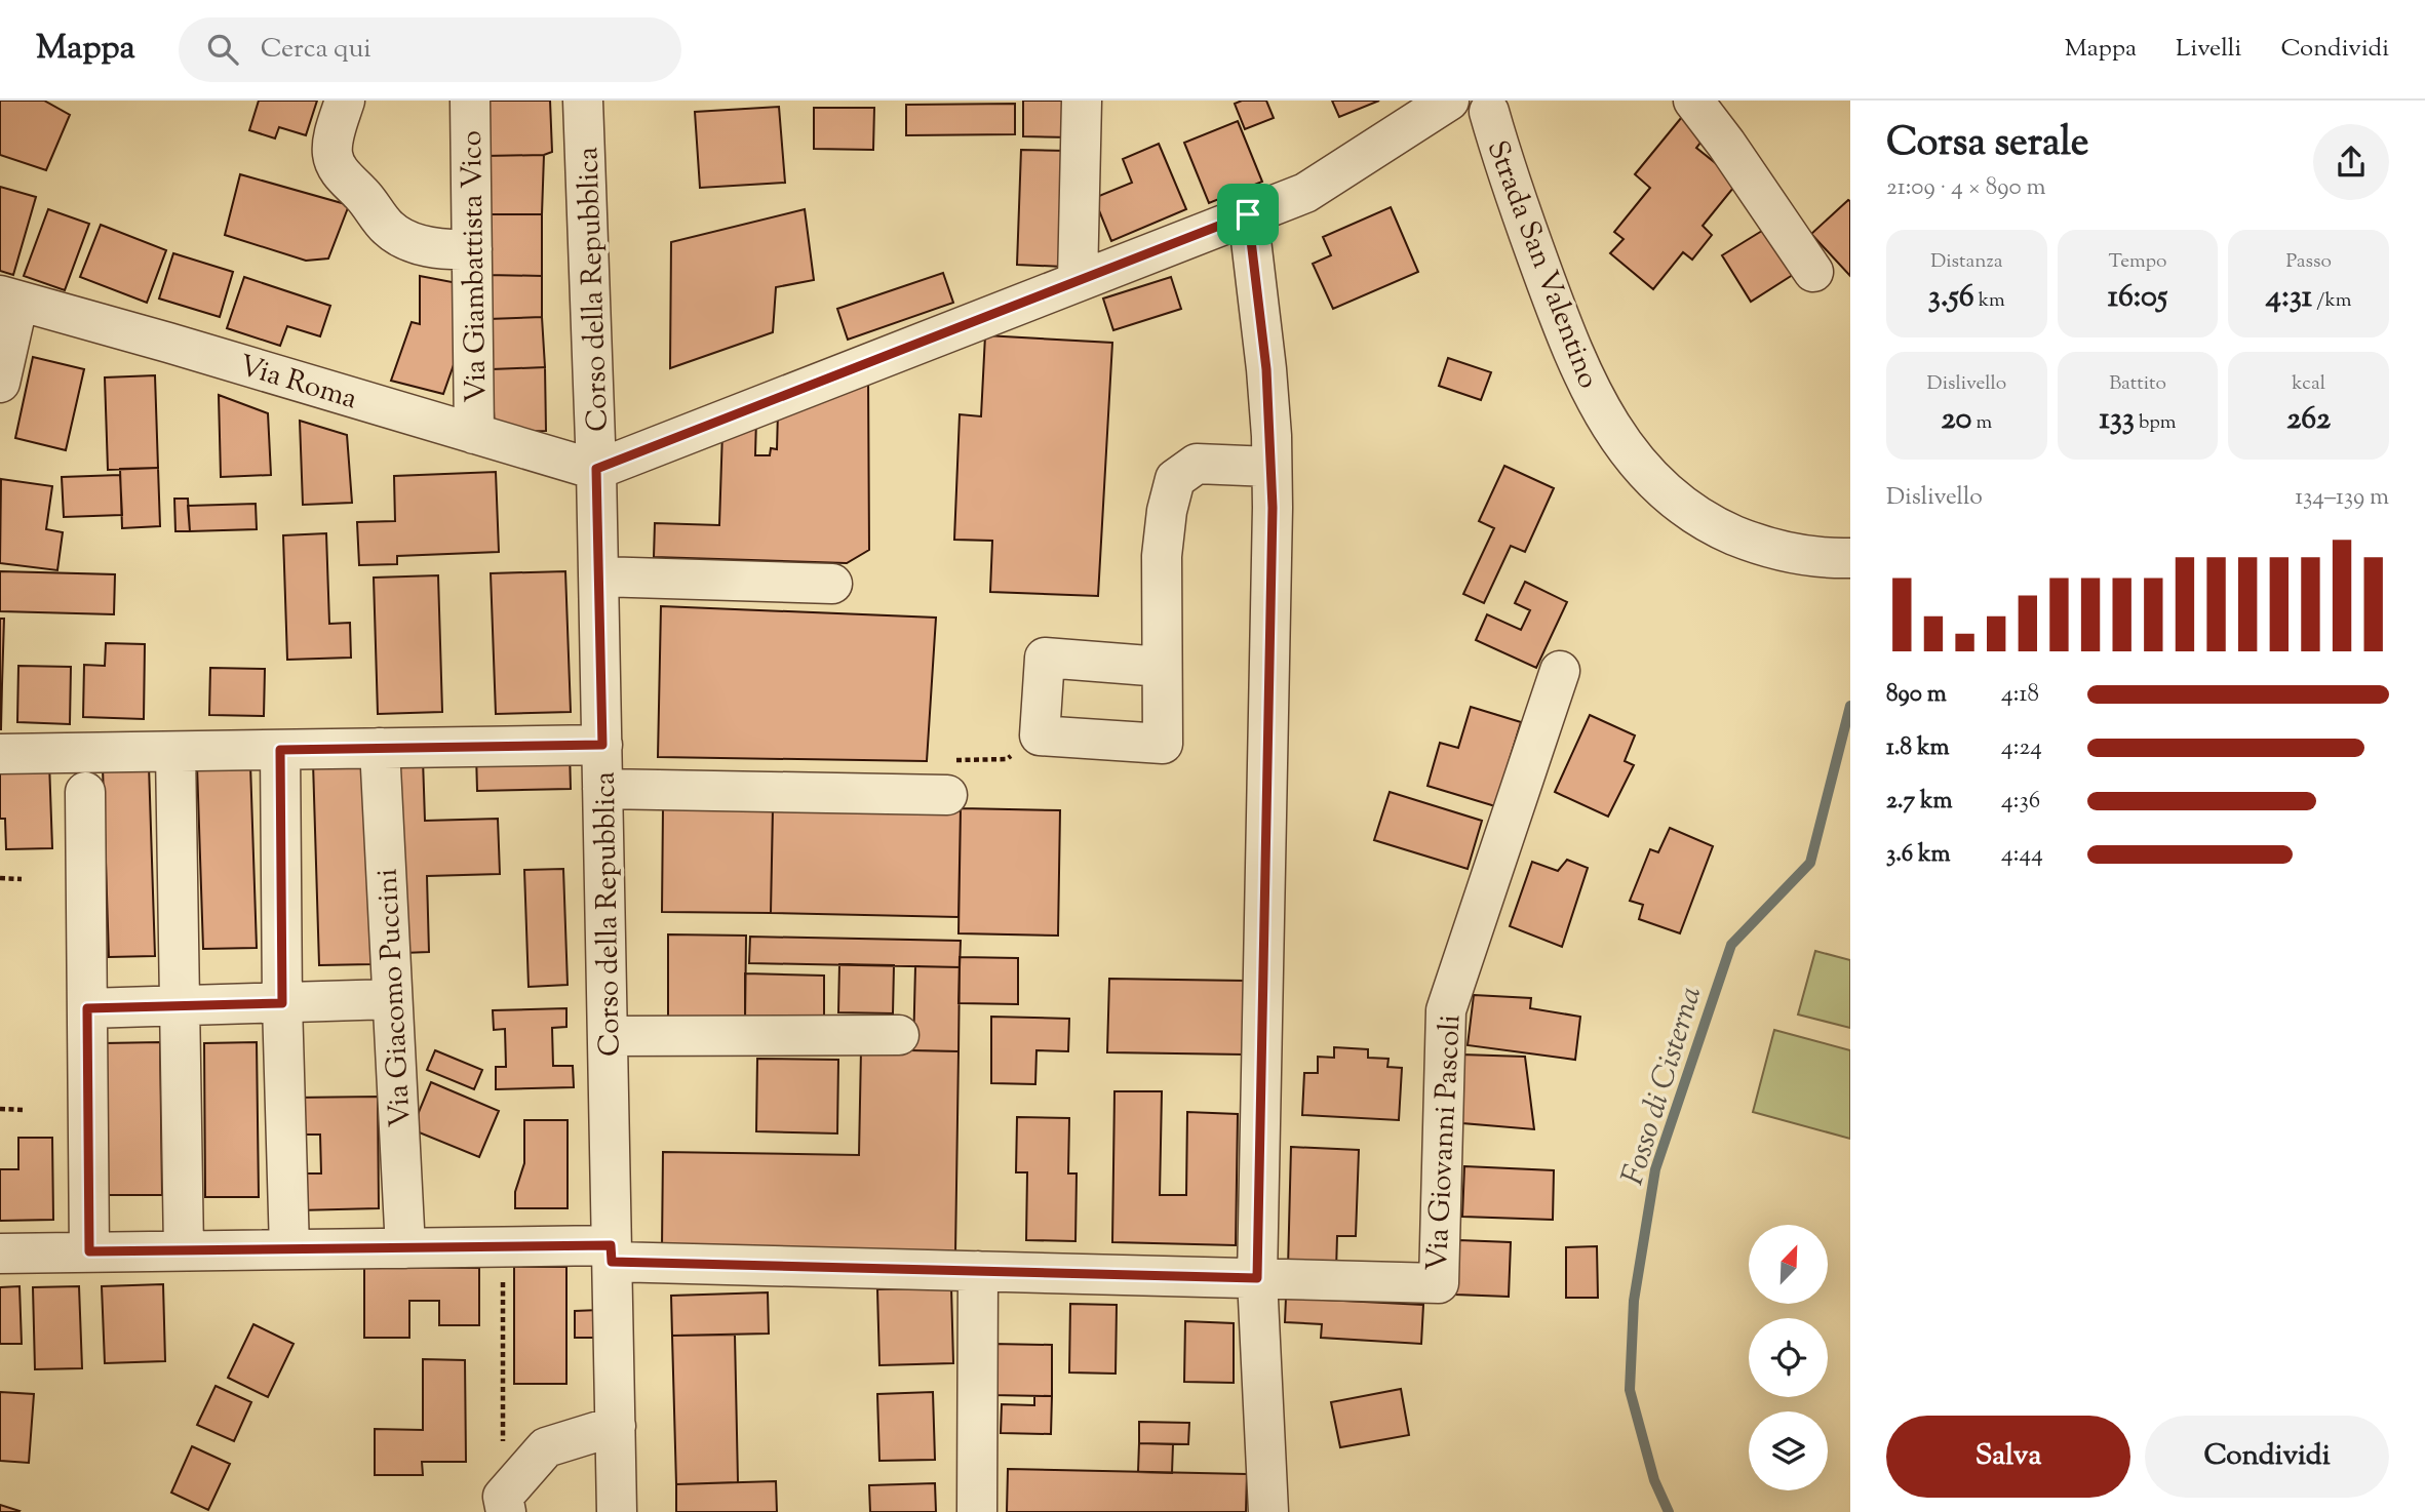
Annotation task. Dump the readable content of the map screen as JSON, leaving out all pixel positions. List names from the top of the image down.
{
  "streets": {
    "street": [
      "Strada San Valentino",
      "Via Giambattista Vico",
      "Corso della Repubblica",
      "Via Roma",
      "Via Giacomo Puccini",
      "Via Giovanni Pascoli"
    ]
  },
  "crossings": [
    ["Via Giambattista Vico", "Via Roma"],
    ["Corso della Repubblica", "Via Roma"]
  ],
  "water": ["Fosso di Cisterna"],
  "north": "top right",
  "page": {
    "header": "Mappa",
    "search": "Cerca qui",
    "nav": ["Mappa", "Livelli", "Condividi"],
    "heading": ["Corsa serale", "21:09 · 4 × 890 m"],
    "stats": [
      ["Distanza", "3.56 km"],
      ["Tempo", "16:05"],
      ["Passo", "4:31 /km"],
      ["Dislivello", "20 m"],
      ["Battito", "133 bpm"],
      ["kcal", "262"]
    ],
    "chart": ["Dislivello", "134–139 m"],
    "list": [
      {
        "name": "890 m",
        "note": "4:18"
      },
      {
        "name": "1.8 km",
        "note": "4:24"
      },
      {
        "name": "2.7 km",
        "note": "4:36"
      },
      {
        "name": "3.6 km",
        "note": "4:44"
      }
    ],
    "buttons": ["Salva", "Condividi"]
  }
}
